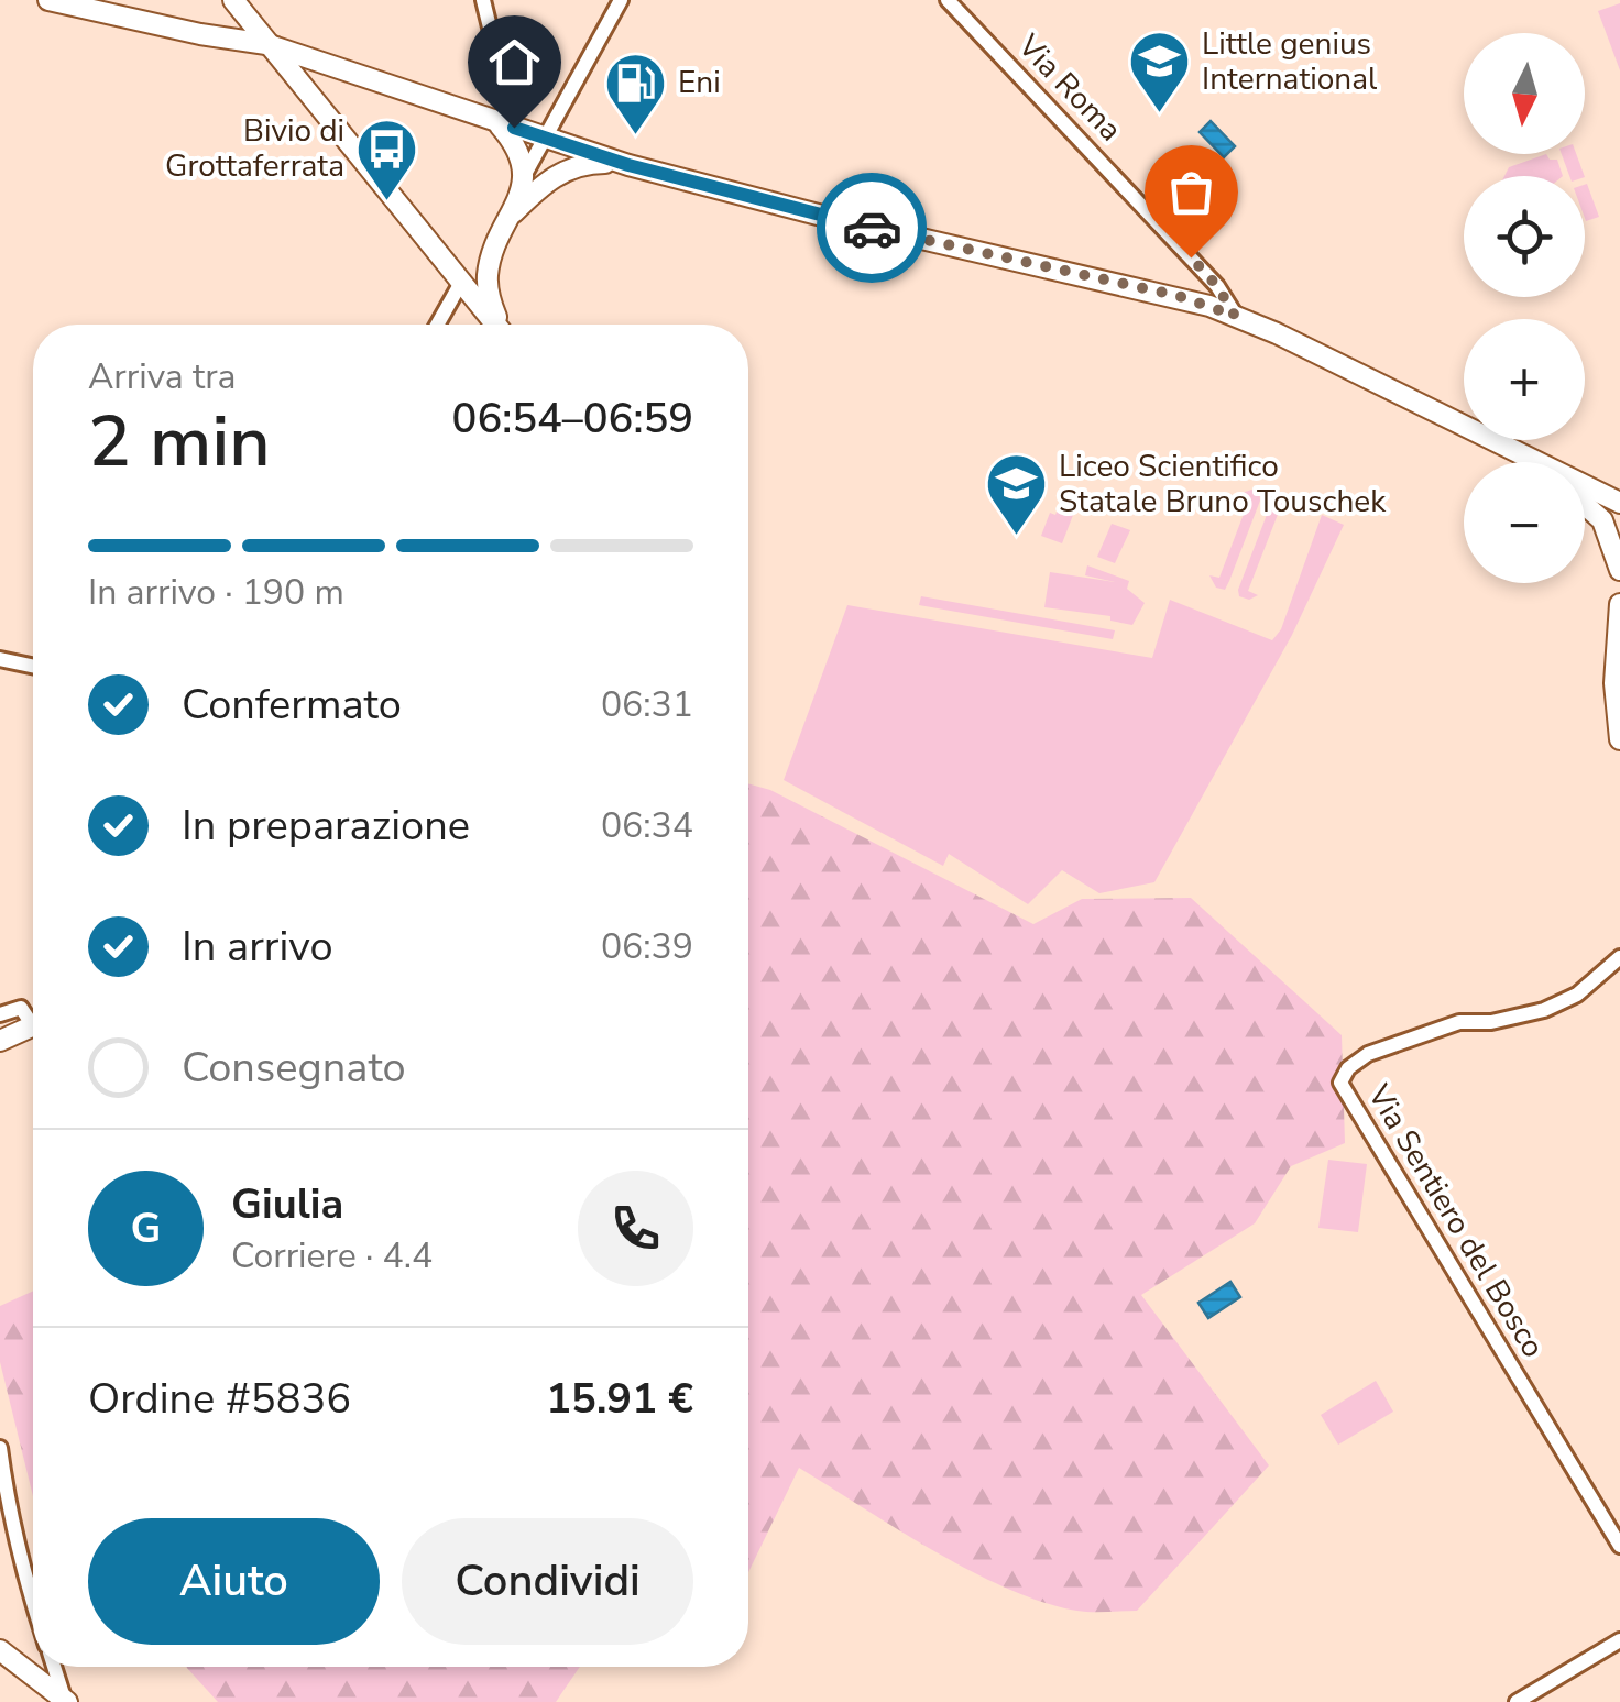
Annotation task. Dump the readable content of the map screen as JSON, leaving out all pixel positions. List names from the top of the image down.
{
  "streets": {
    "street": ["Via Roma", "Via Sentiero del Bosco"]
  },
  "places": {
    "school or university": ["Little genius International", "Liceo Scientifico Statale Bruno Touschek"],
    "fuel station": ["Eni"],
    "bus stop": ["Bivio di Grottaferrata"]
  },
  "north": "bottom",
  "page": {
    "map_buttons": ["+", "−"],
    "heading": ["2 min", "Arriva tra", "06:54–06:59"],
    "panel": [
      "Giulia",
      "Corriere · 4.4",
      "Ordine #5836",
      "15.91 €"
    ],
    "bar": "In arrivo · 190 m",
    "list": [
      ["Confermato", "06:31"],
      ["In preparazione", "06:34"],
      ["In arrivo", "06:39"],
      "Consegnato"
    ],
    "round": "G",
    "buttons": ["Aiuto", "Condividi"]
  }
}
